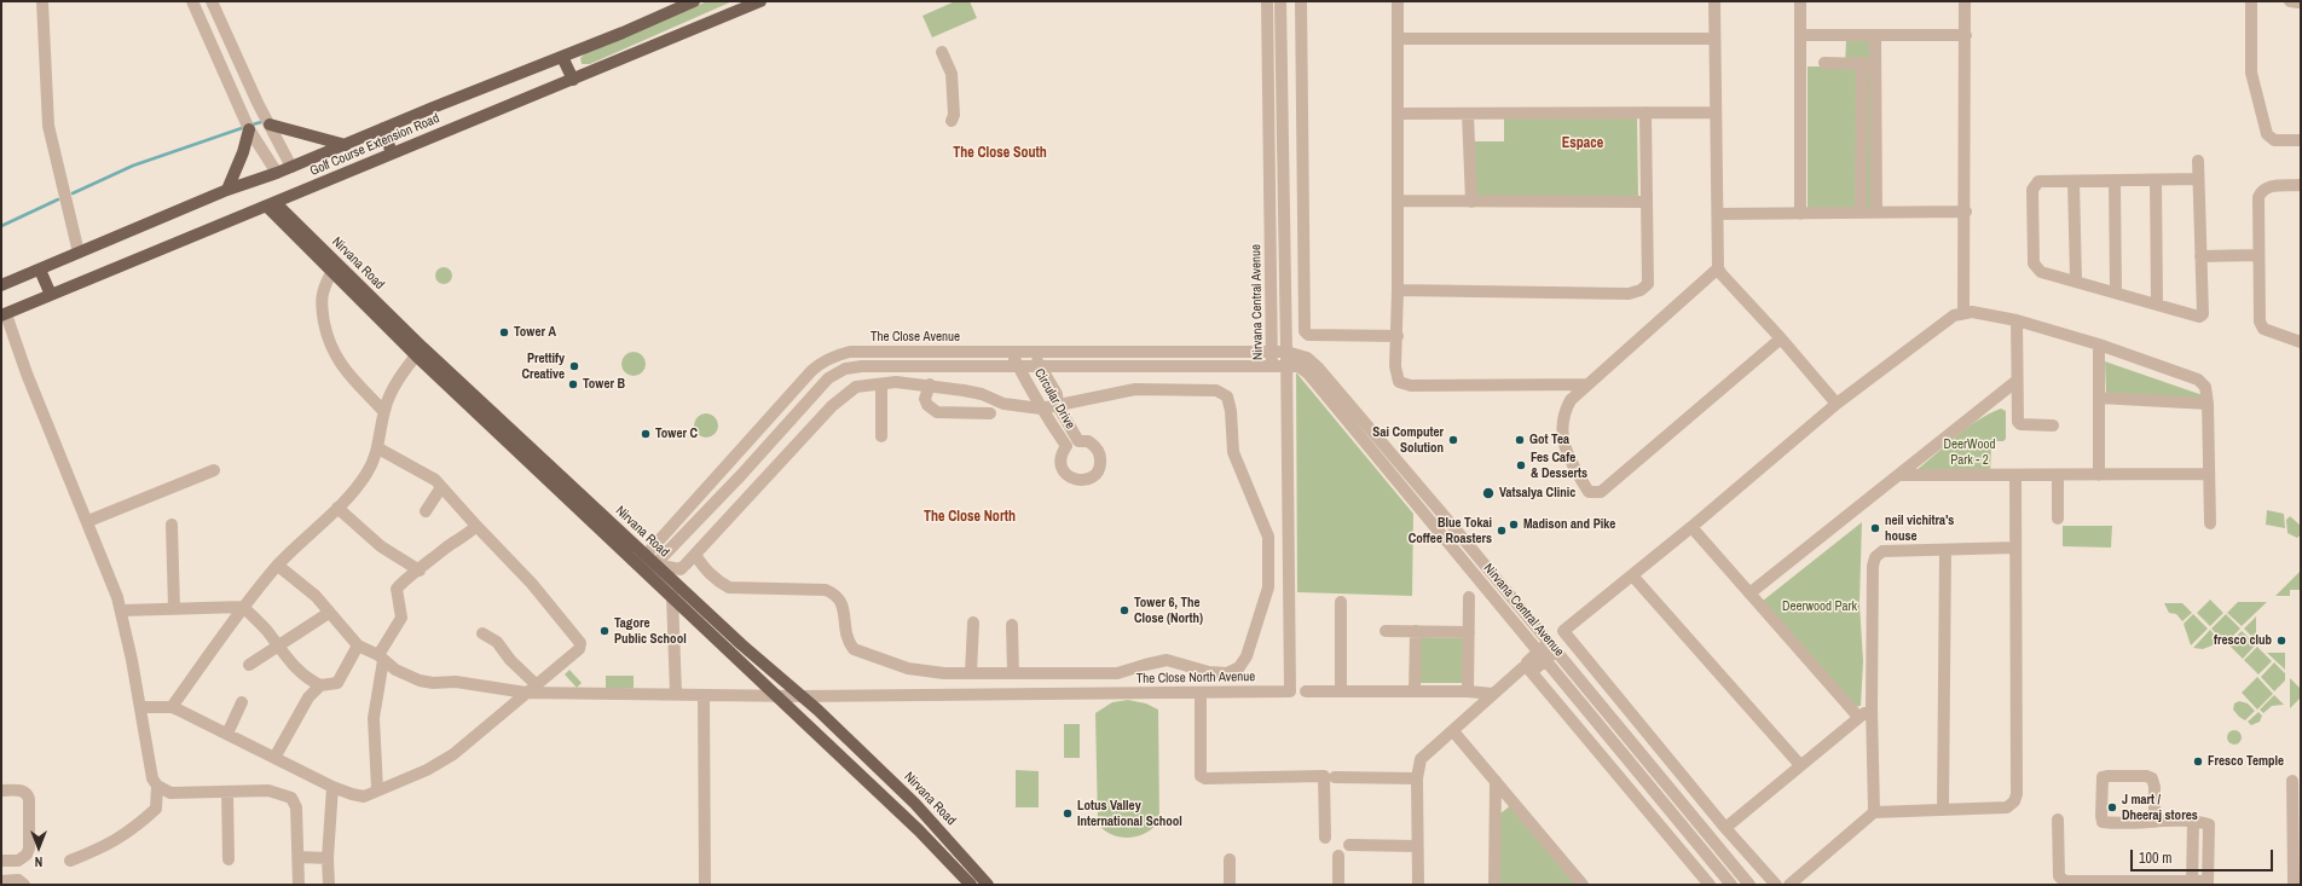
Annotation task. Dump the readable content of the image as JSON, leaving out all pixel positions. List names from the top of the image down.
{
  "streets": {
    "main road": ["Golf Course Extension Road", "Nirvana Road"],
    "street": [
      "Nirvana Central Avenue",
      "The Close Avenue",
      "Circular Drive",
      "The Close North Avenue"
    ]
  },
  "crossings": [
    ["Golf Course Extension Road", "Nirvana Road"],
    ["Nirvana Road", "The Close Avenue"],
    ["Nirvana Road", "The Close North Avenue"],
    ["Nirvana Central Avenue", "The Close Avenue"],
    ["Nirvana Central Avenue", "The Close North Avenue"],
    ["The Close Avenue", "Circular Drive"]
  ],
  "districts": ["Espace", "The Close South", "The Close North"],
  "parks": ["DeerWood Park - 2", "Deerwood Park"],
  "places": [
    "Tower A",
    "Prettify Creative",
    "Tower B",
    "Tower C",
    "Sai Computer Solution",
    "Got Tea",
    "Fes Cafe & Desserts",
    "Vatsalya Clinic",
    "Madison and Pike",
    "neil vichitra's house",
    "Blue Tokai Coffee Roasters",
    "Tower 6, The Close (North)",
    "Tagore Public School",
    "fresco club",
    "Fresco Temple",
    "J mart / Dheeraj stores",
    "Lotus Valley International School"
  ],
  "scale_bar": "100 m",
  "north": "bottom"
}
